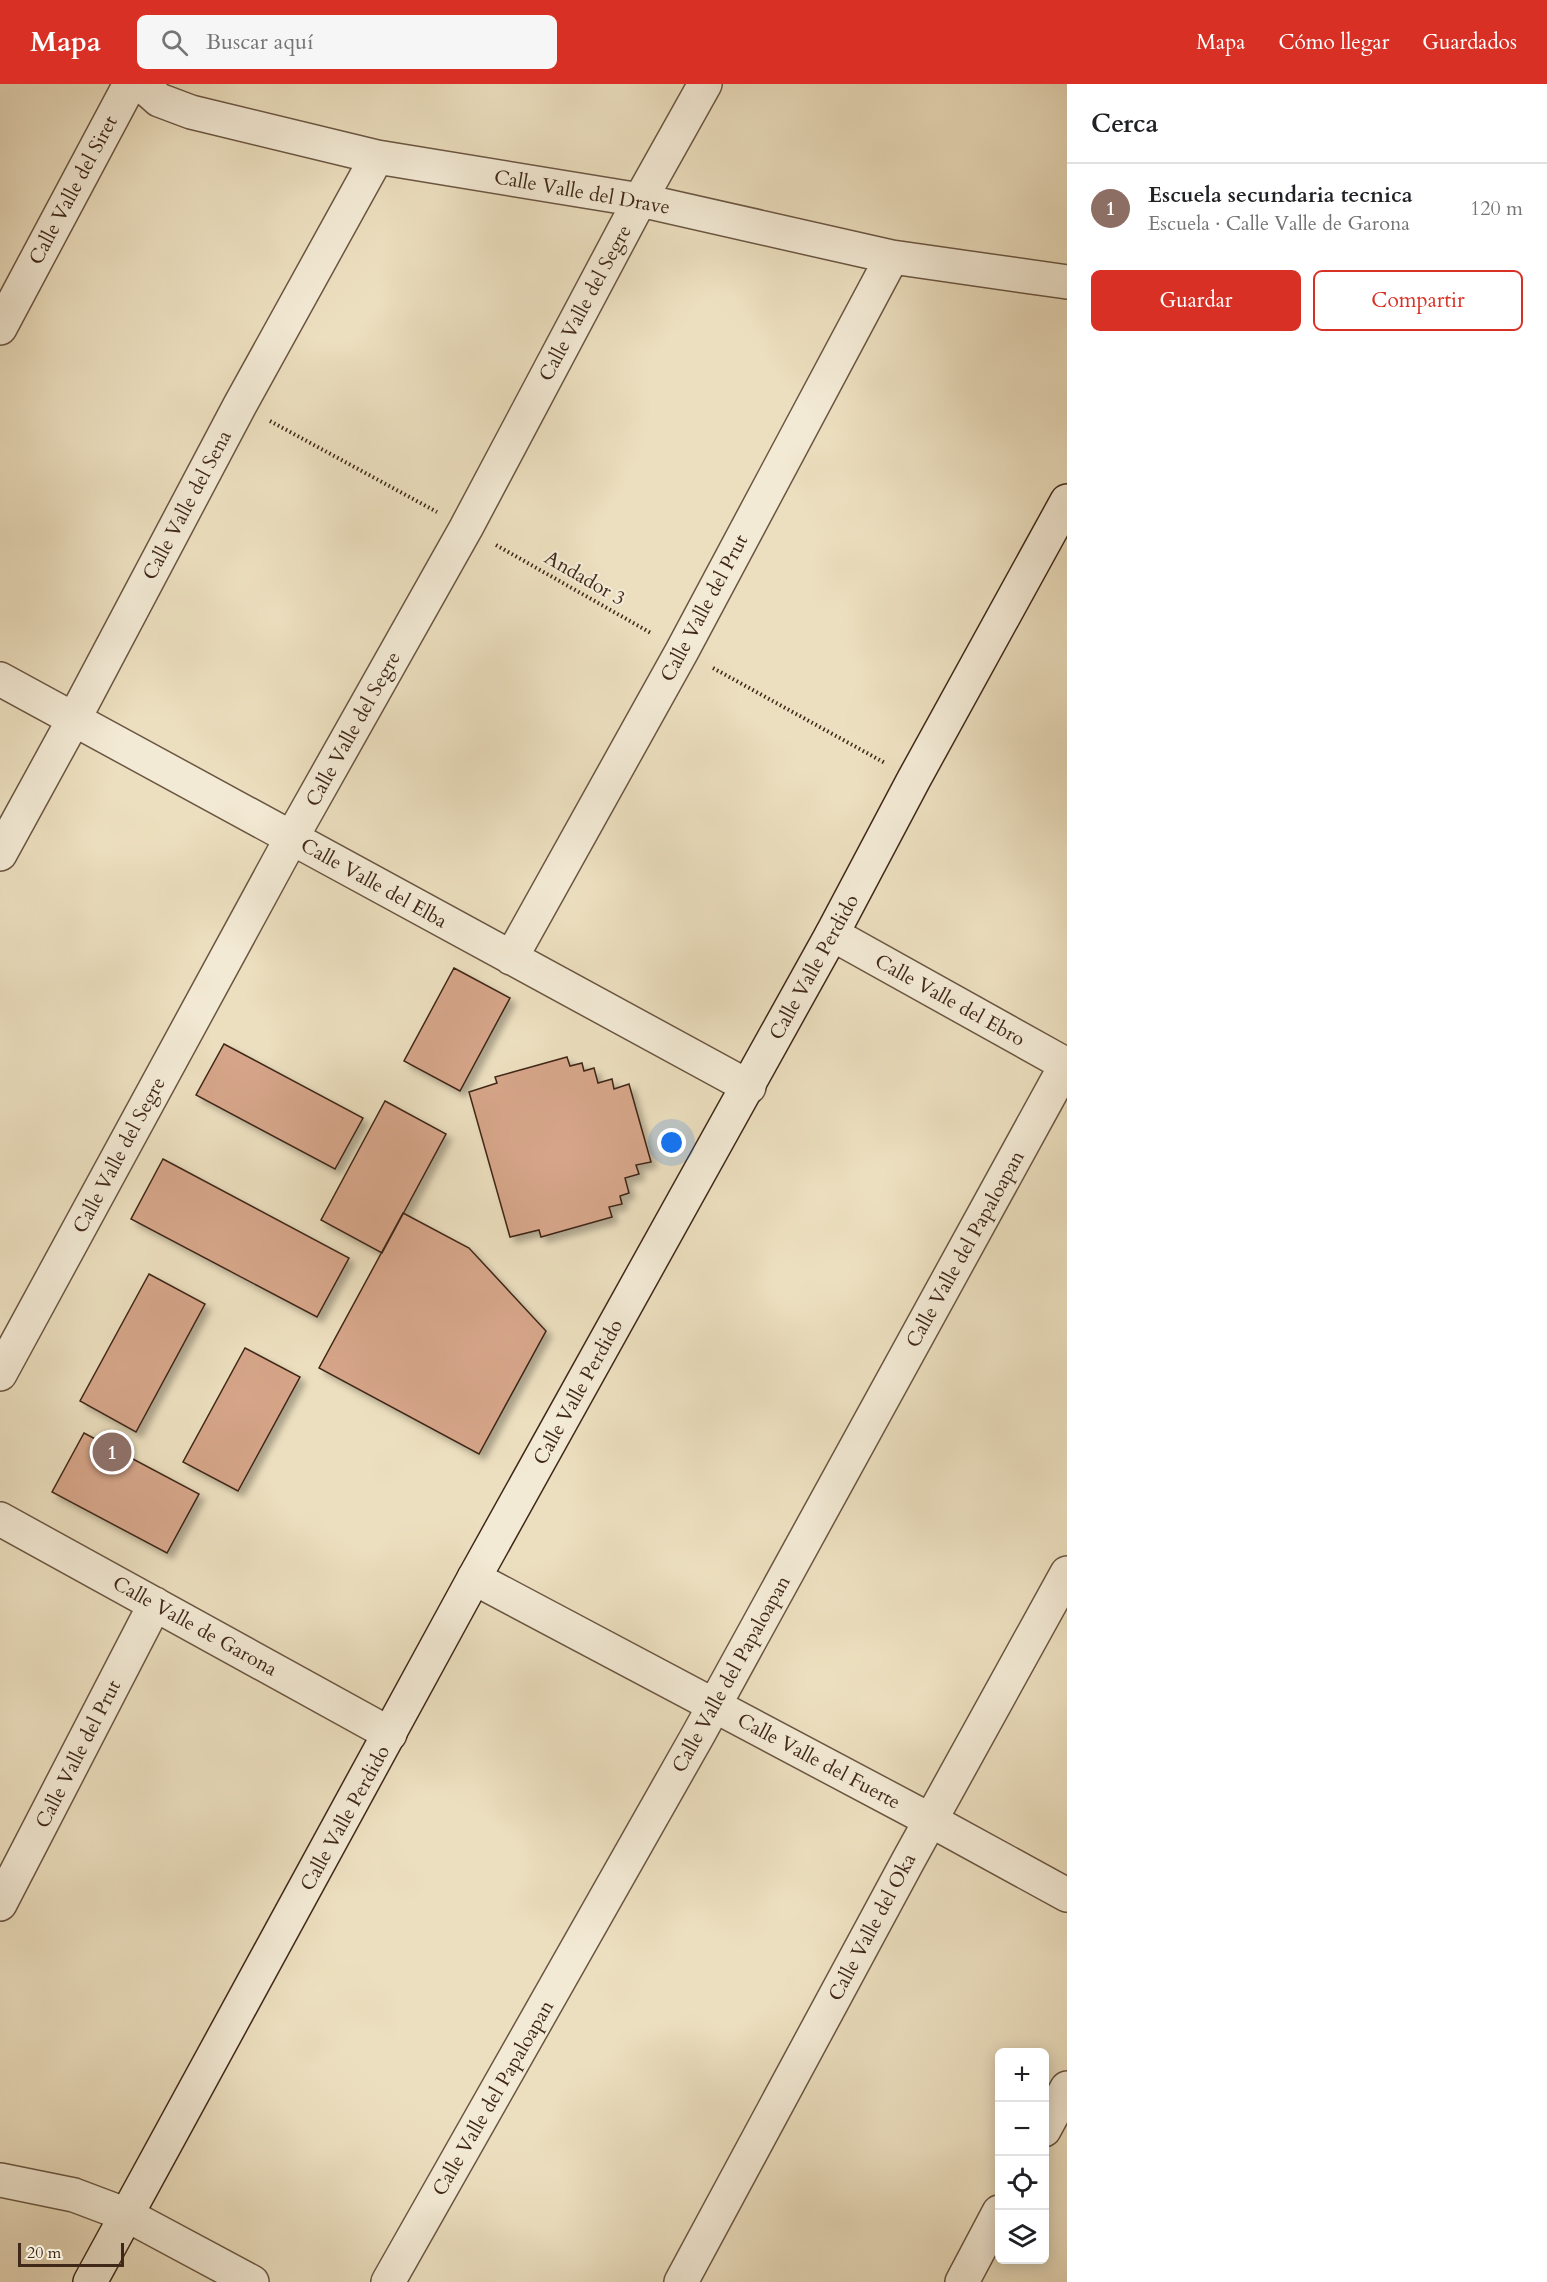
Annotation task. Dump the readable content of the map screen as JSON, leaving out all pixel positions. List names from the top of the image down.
{
  "streets": {
    "street": [
      "Calle Valle del Siret",
      "Calle Valle del Drave",
      "Calle Valle del Segre",
      "Calle Valle del Sena",
      "Calle Valle del Prut",
      "Calle Valle del Elba",
      "Calle Valle Perdido",
      "Calle Valle del Ebro",
      "Calle Valle del Papaloapan",
      "Calle Valle de Garona",
      "Calle Valle del Fuerte",
      "Calle Valle del Oka"
    ],
    "path": ["Andador 3"]
  },
  "crossings": [
    ["Calle Valle del Drave", "Calle Valle del Segre"],
    ["Calle Valle del Drave", "Calle Valle del Sena"],
    ["Calle Valle del Drave", "Calle Valle del Prut"],
    ["Calle Valle del Segre", "Andador 3"],
    ["Calle Valle del Segre", "Calle Valle del Elba"],
    ["Calle Valle del Sena", "Andador 3"],
    ["Calle Valle del Sena", "Calle Valle del Elba"],
    ["Andador 3", "Calle Valle del Prut"],
    ["Andador 3", "Calle Valle Perdido"],
    ["Calle Valle del Prut", "Calle Valle del Elba"],
    ["Calle Valle del Prut", "Calle Valle de Garona"],
    ["Calle Valle del Elba", "Calle Valle Perdido"],
    ["Calle Valle Perdido", "Calle Valle del Ebro"],
    ["Calle Valle Perdido", "Calle Valle de Garona"],
    ["Calle Valle Perdido", "Calle Valle del Fuerte"],
    ["Calle Valle del Ebro", "Calle Valle del Papaloapan"],
    ["Calle Valle del Papaloapan", "Calle Valle del Fuerte"],
    ["Calle Valle del Fuerte", "Calle Valle del Oka"]
  ],
  "scale_bar": "20 m",
  "page": {
    "header": "Mapa",
    "search": "Buscar aquí",
    "nav": ["Mapa", "Cómo llegar", "Guardados"],
    "heading": "Cerca",
    "list": [
      {
        "mark": "1",
        "name": "Escuela secundaria tecnica",
        "note": "Escuela · Calle Valle de Garona",
        "value": "120 m"
      }
    ],
    "buttons": ["Guardar", "Compartir"],
    "pins": "1",
    "map_buttons": ["+", "−"],
    "scale": "20 m"
  }
}
